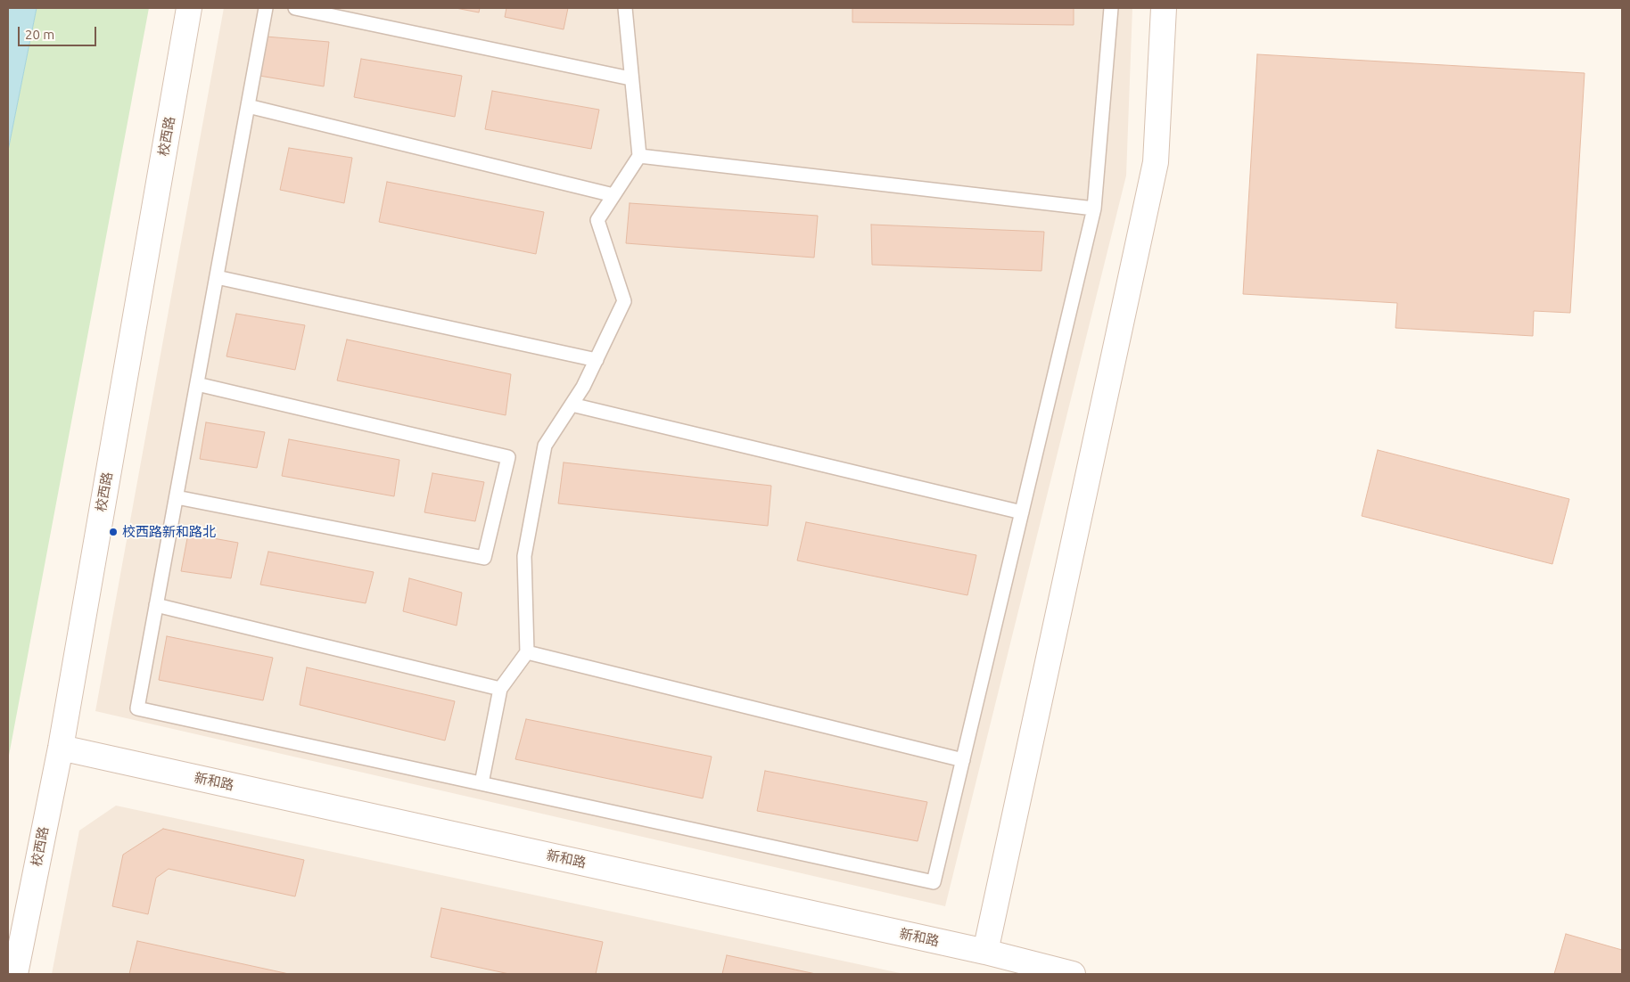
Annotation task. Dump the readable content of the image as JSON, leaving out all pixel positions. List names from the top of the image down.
{
  "streets": {
    "street": ["校西路", "新和路"]
  },
  "crossings": [
    ["校西路", "新和路"]
  ],
  "places": ["校西路新和路北"],
  "scale_bar": "20 m"
}
